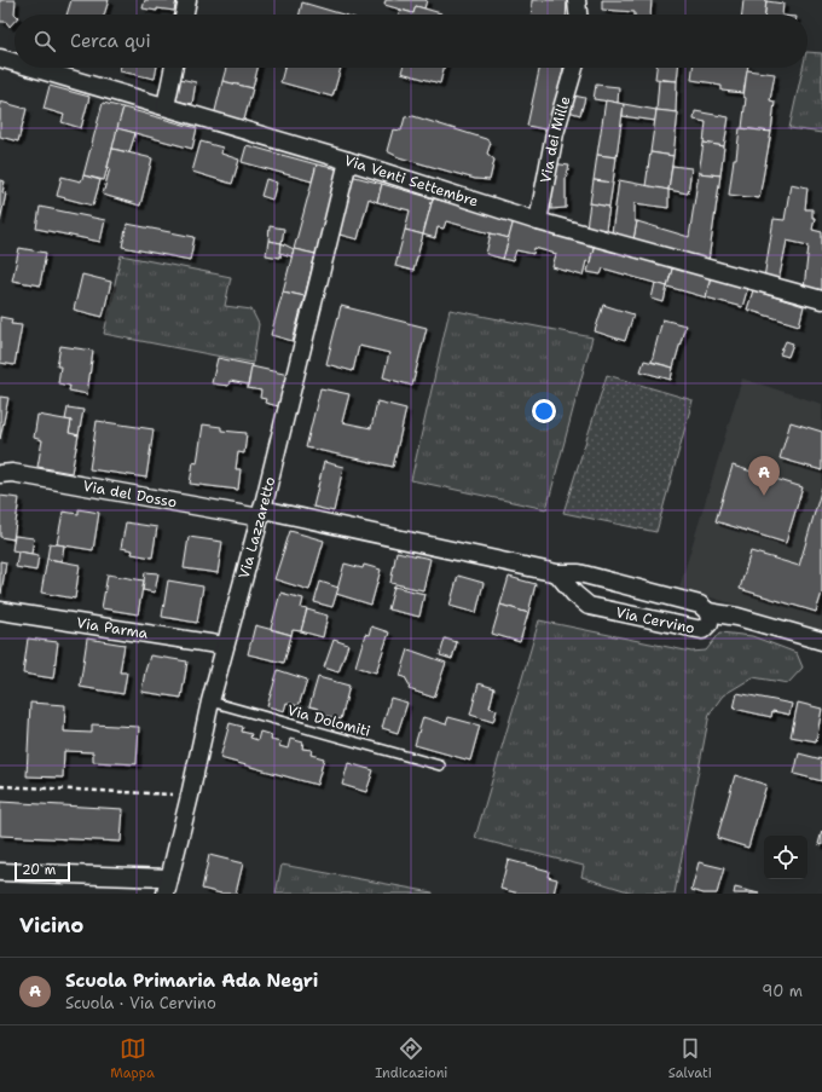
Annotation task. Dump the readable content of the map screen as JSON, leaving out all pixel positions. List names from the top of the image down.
{
  "streets": {
    "street": [
      "Via dei Mille",
      "Via Venti Settembre",
      "Via del Dosso",
      "Via Lazzaretto",
      "Via Cervino",
      "Via Parma"
    ],
    "lane": ["Via Dolomiti"]
  },
  "crossings": [
    ["Via dei Mille", "Via Venti Settembre"],
    ["Via Venti Settembre", "Via Lazzaretto"],
    ["Via del Dosso", "Via Lazzaretto"],
    ["Via del Dosso", "Via Cervino"],
    ["Via Lazzaretto", "Via Cervino"],
    ["Via Lazzaretto", "Via Parma"],
    ["Via Lazzaretto", "Via Dolomiti"]
  ],
  "scale_bar": "20 m",
  "page": {
    "search": "Cerca qui",
    "pins": "A",
    "scale": "20 m",
    "heading": "Vicino",
    "list": [
      {
        "mark": "A",
        "name": "Scuola Primaria Ada Negri",
        "note": "Scuola · Via Cervino",
        "value": "90 m"
      }
    ],
    "nav": ["Mappa", "Indicazioni", "Salvati"]
  }
}
